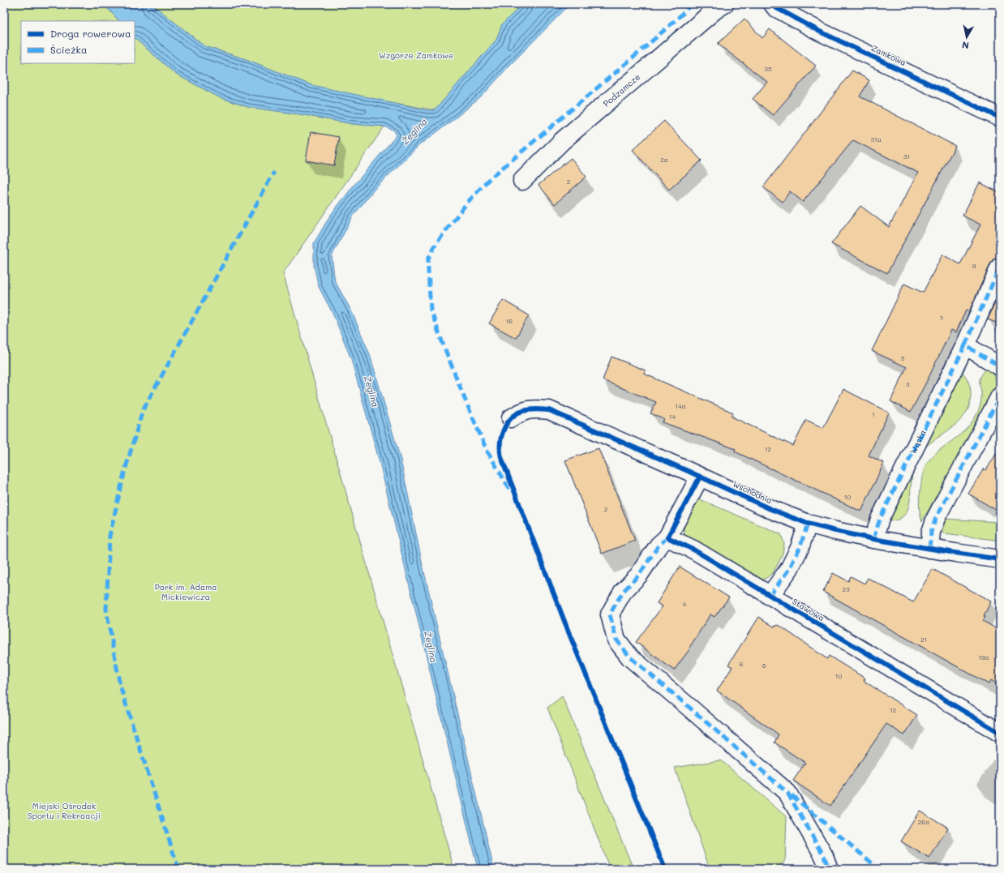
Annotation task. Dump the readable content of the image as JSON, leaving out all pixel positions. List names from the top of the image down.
{
  "streets": {
    "street": [
      "Zamkowa",
      "Podzamcze",
      "Wąska",
      "Wschodnia",
      "Stawowa"
    ]
  },
  "crossings": [
    ["Wąska", "Wschodnia"]
  ],
  "water": ["Żeglina"],
  "parks": ["Wzgórze Zamkowe", "Park im. Adama Mickiewicza", "Miejski Ośrodek Sportu i Rekraacji"],
  "house_numbers": [
    "35",
    "31a",
    "31",
    "2a",
    "2",
    "9",
    "7",
    "16",
    "5",
    "3",
    "14a",
    "1",
    "14",
    "12",
    "10",
    "2",
    "23",
    "4",
    "21",
    "19a",
    "6",
    "8",
    "10",
    "12",
    "26a"
  ],
  "legend": ["Droga rowerowa", "Ścieżka"],
  "north": "bottom"
}
